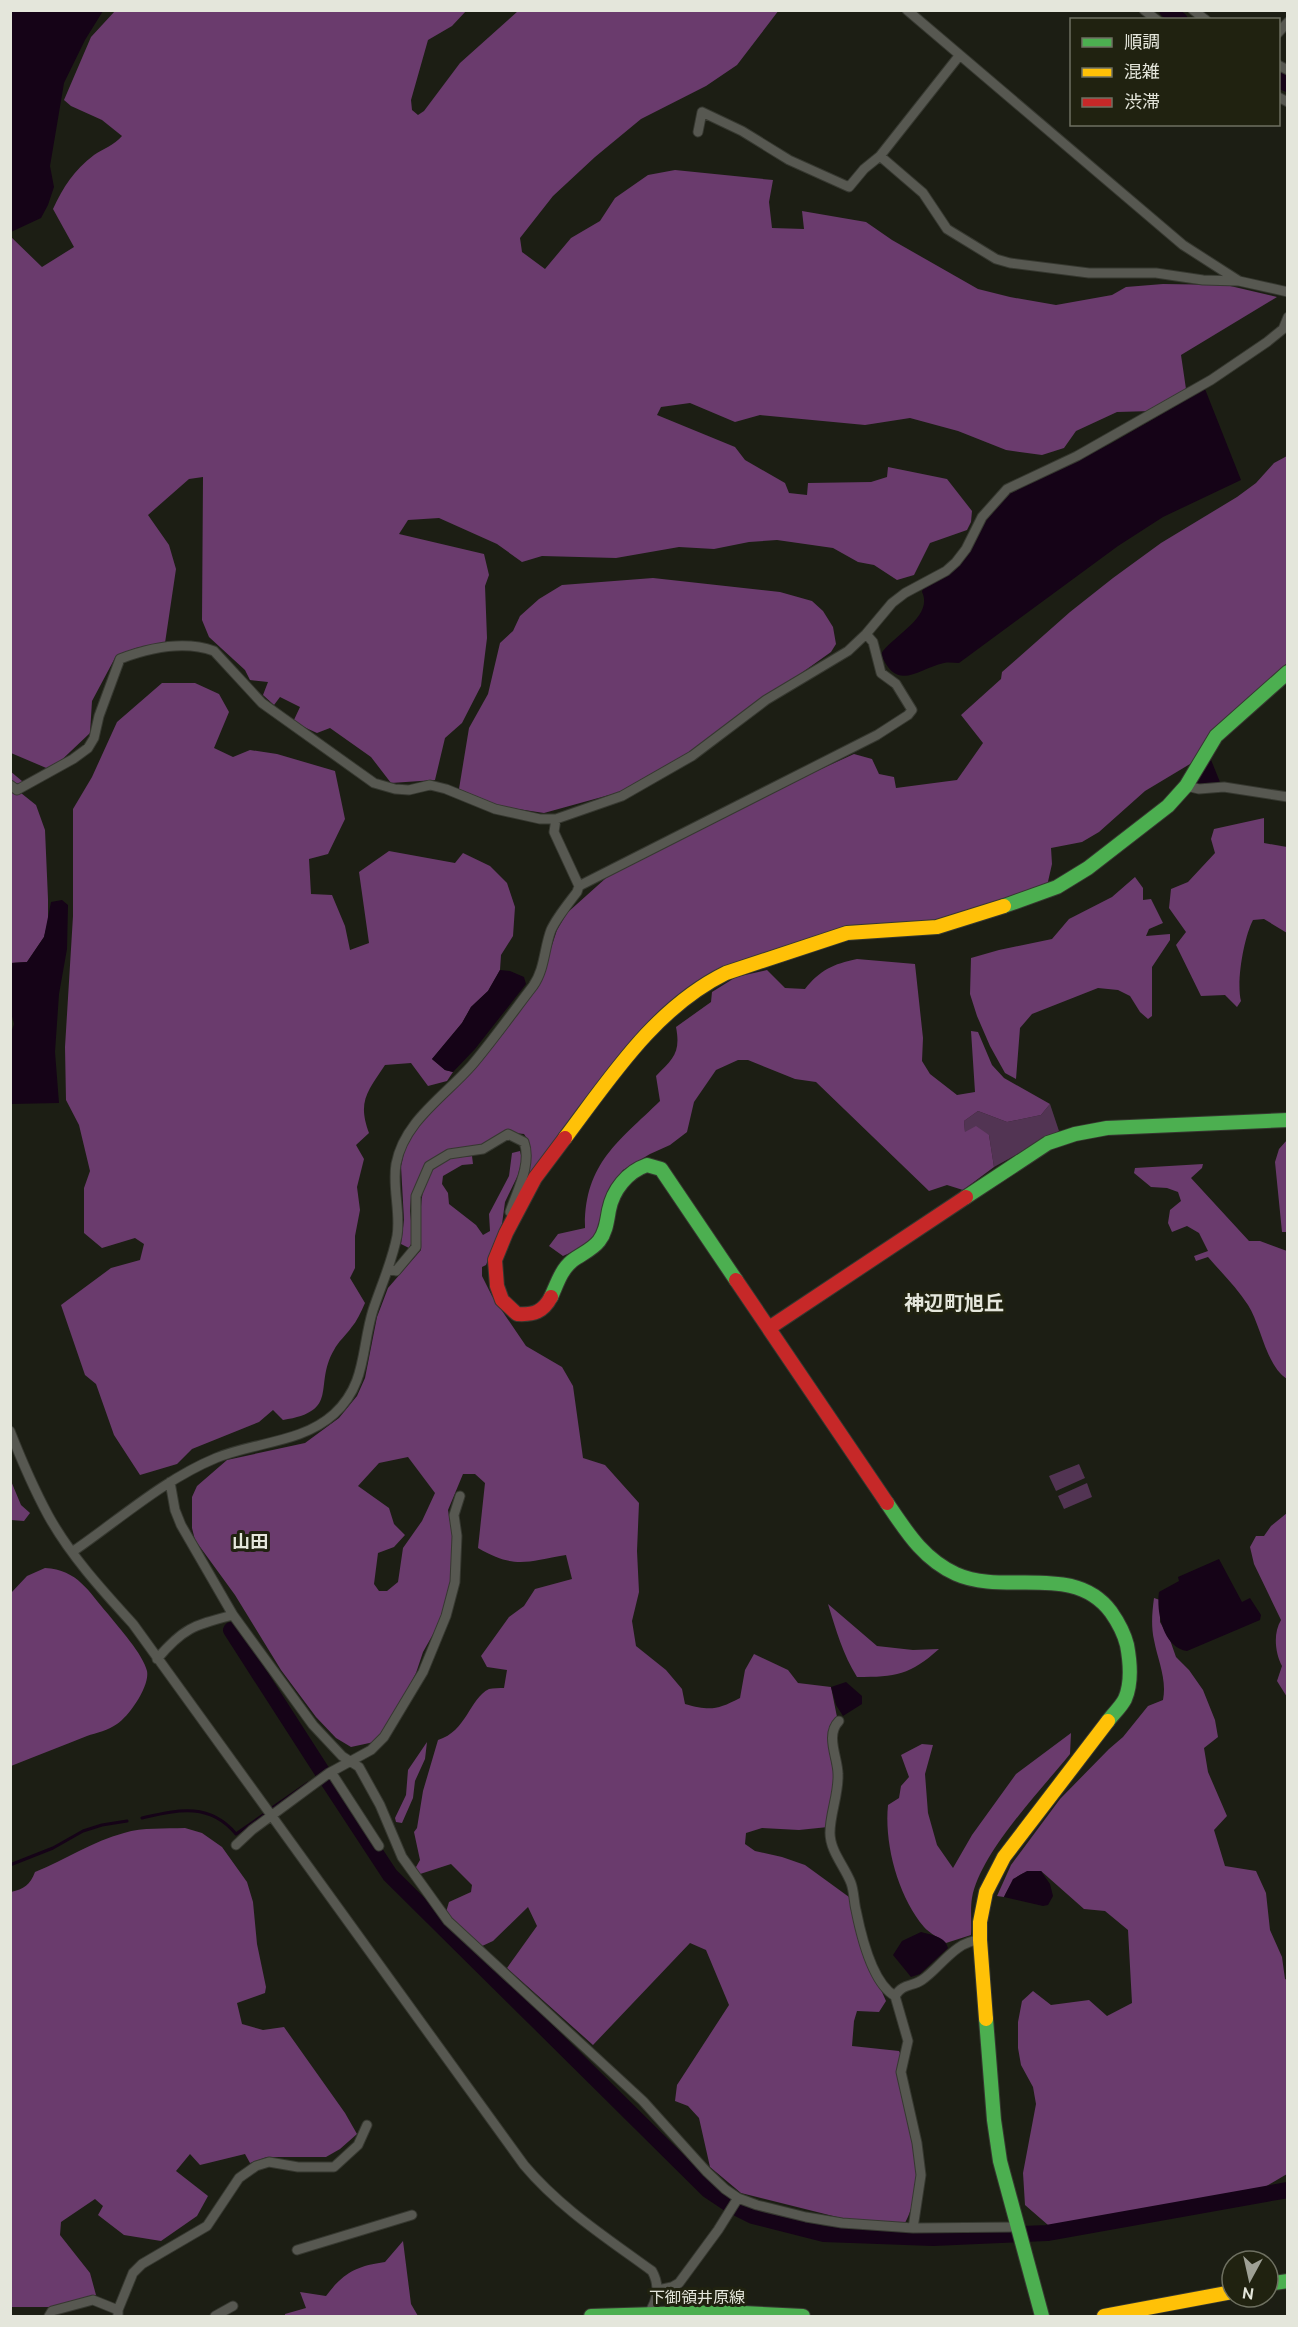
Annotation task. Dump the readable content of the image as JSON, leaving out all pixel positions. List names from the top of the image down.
{
  "streets": {
    "street": ["下御領井原線"]
  },
  "districts": ["神辺町旭丘", "山田"],
  "legend": ["順調", "混雑", "渋滞"],
  "north": "bottom"
}
